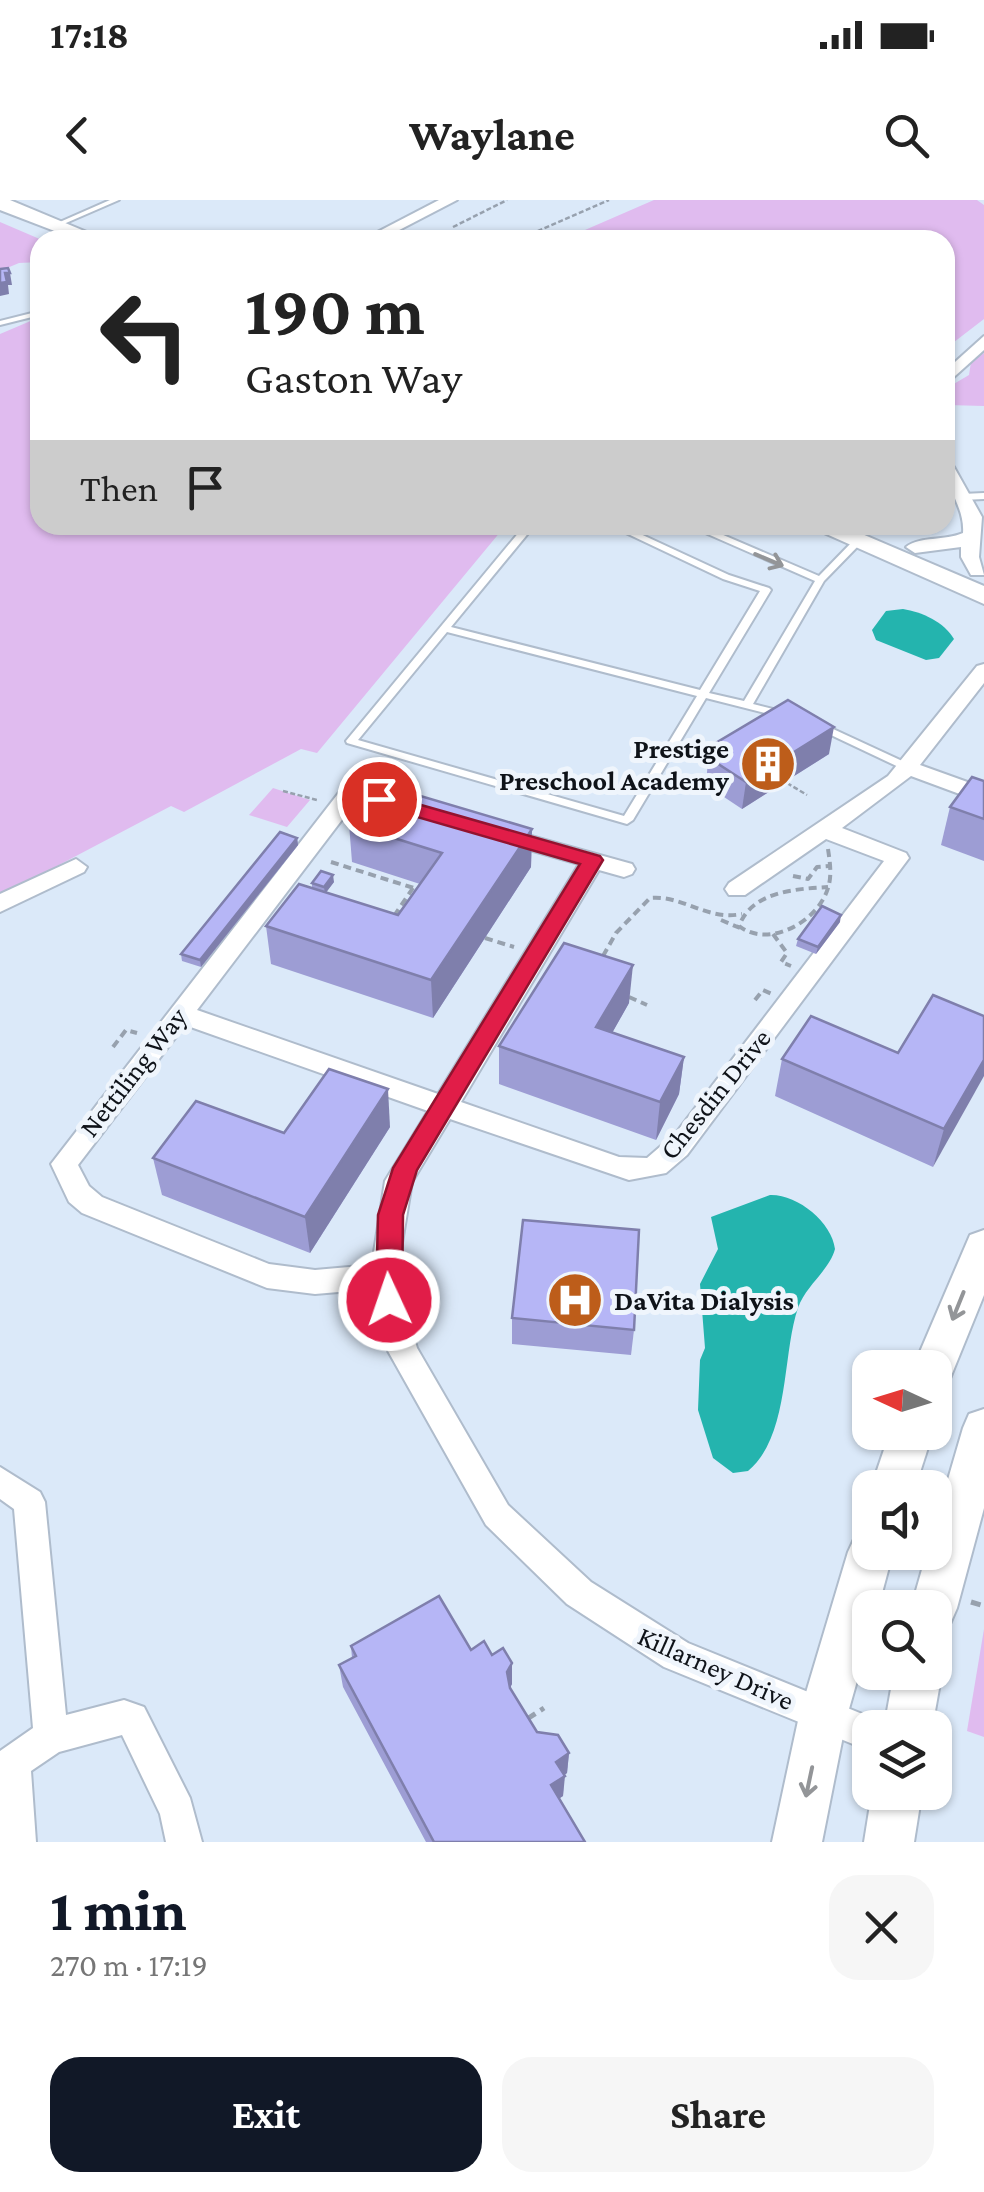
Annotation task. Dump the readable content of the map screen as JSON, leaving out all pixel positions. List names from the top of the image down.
{
  "streets": {
    "street": ["Nettiling Way", "Chesdin Drive", "Killarney Drive"]
  },
  "crossings": [
    ["Nettiling Way", "Chesdin Drive"],
    ["Nettiling Way", "Killarney Drive"],
    ["Chesdin Drive", "Killarney Drive"]
  ],
  "places": {
    "building": ["Prestige Preschool Academy"],
    "hospital": ["DaVita Dialysis"]
  },
  "north": "left",
  "page": {
    "status": "17:18",
    "header": "Waylane",
    "turn": ["190 m", "Gaston Way"],
    "then": "Then",
    "heading": ["1 min", "270 m · 17:19"],
    "buttons": ["Exit", "Share"]
  }
}
